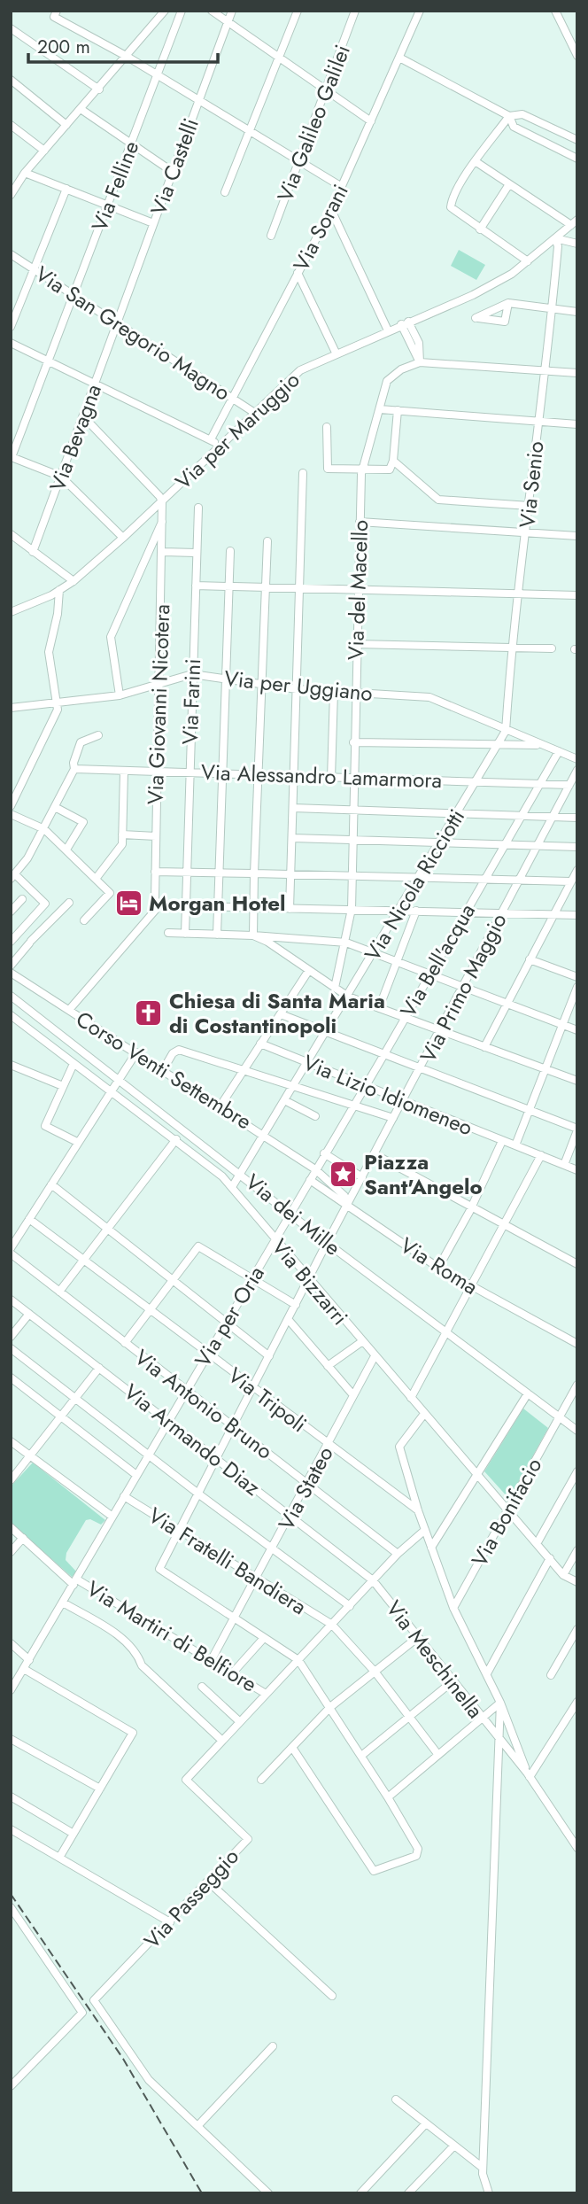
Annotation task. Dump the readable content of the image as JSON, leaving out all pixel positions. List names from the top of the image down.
{
  "streets": {
    "street": [
      "Via Galileo Galilei",
      "Via Castelli",
      "Via Felline",
      "Via Sorani",
      "Via San Gregorio Magno",
      "Via per Maruggio",
      "Via Bevagna",
      "Via Senio",
      "Via del Macello",
      "Via per Uggiano",
      "Via Farini",
      "Via Giovanni Nicotera",
      "Via Alessandro Lamarmora",
      "Via Nicola Ricciotti",
      "Via Bell'acqua",
      "Via Primo Maggio",
      "Corso Venti Settembre",
      "Via Lizio Idiomeneo",
      "Via dei Mille",
      "Via Roma",
      "Via Bizzarri",
      "Via per Oria",
      "Via Tripoli",
      "Via Antonio Bruno",
      "Via Armando Diaz",
      "Via Stateo",
      "Via Bonifacio",
      "Via Fratelli Bandiera",
      "Via Martiri di Belfiore",
      "Via Meschinella",
      "Via Passeggio"
    ]
  },
  "crossings": [
    ["Via Castelli", "Via San Gregorio Magno"],
    ["Via Castelli", "Via Bevagna"],
    ["Via Felline", "Via San Gregorio Magno"],
    ["Via Sorani", "Via San Gregorio Magno"],
    ["Via San Gregorio Magno", "Via per Maruggio"],
    ["Via San Gregorio Magno", "Via Bevagna"],
    ["Via per Maruggio", "Via Senio"],
    ["Via per Maruggio", "Via Giovanni Nicotera"],
    ["Via Senio", "Via per Uggiano"],
    ["Via Senio", "Via Nicola Ricciotti"],
    ["Via del Macello", "Via per Uggiano"],
    ["Via del Macello", "Via Alessandro Lamarmora"],
    ["Via per Uggiano", "Via Farini"],
    ["Via per Uggiano", "Via Giovanni Nicotera"],
    ["Via per Uggiano", "Via Nicola Ricciotti"],
    ["Via per Uggiano", "Via Bell'acqua"],
    ["Via Farini", "Via Alessandro Lamarmora"],
    ["Via Giovanni Nicotera", "Via Alessandro Lamarmora"],
    ["Via Alessandro Lamarmora", "Via Nicola Ricciotti"],
    ["Via Alessandro Lamarmora", "Via Bell'acqua"],
    ["Via Alessandro Lamarmora", "Via Primo Maggio"],
    ["Via Nicola Ricciotti", "Corso Venti Settembre"],
    ["Via Nicola Ricciotti", "Via Lizio Idiomeneo"],
    ["Via Nicola Ricciotti", "Via dei Mille"],
    ["Via Nicola Ricciotti", "Via Bizzarri"],
    ["Via Bell'acqua", "Corso Venti Settembre"],
    ["Via Bell'acqua", "Via Lizio Idiomeneo"],
    ["Via Bell'acqua", "Via Roma"],
    ["Via Primo Maggio", "Via Lizio Idiomeneo"],
    ["Via Primo Maggio", "Via dei Mille"],
    ["Via Primo Maggio", "Via Roma"],
    ["Via Primo Maggio", "Via Bizzarri"],
    ["Via Primo Maggio", "Via Tripoli"],
    ["Via Primo Maggio", "Via Antonio Bruno"],
    ["Via Primo Maggio", "Via Armando Diaz"],
    ["Via Primo Maggio", "Via Stateo"],
    ["Via Primo Maggio", "Via Fratelli Bandiera"],
    ["Corso Venti Settembre", "Via Roma"],
    ["Via dei Mille", "Via per Oria"],
    ["Via dei Mille", "Via Bonifacio"],
    ["Via Bizzarri", "Via per Oria"],
    ["Via Bizzarri", "Via Stateo"],
    ["Via Bizzarri", "Via Bonifacio"],
    ["Via per Oria", "Via Tripoli"],
    ["Via per Oria", "Via Antonio Bruno"],
    ["Via per Oria", "Via Armando Diaz"],
    ["Via per Oria", "Via Fratelli Bandiera"],
    ["Via per Oria", "Via Martiri di Belfiore"],
    ["Via Tripoli", "Via Stateo"],
    ["Via Antonio Bruno", "Via Stateo"],
    ["Via Antonio Bruno", "Via Passeggio"],
    ["Via Armando Diaz", "Via Stateo"],
    ["Via Armando Diaz", "Via Meschinella"],
    ["Via Armando Diaz", "Via Passeggio"],
    ["Via Stateo", "Via Fratelli Bandiera"],
    ["Via Stateo", "Via Martiri di Belfiore"],
    ["Via Fratelli Bandiera", "Via Passeggio"],
    ["Via Martiri di Belfiore", "Via Passeggio"],
    ["Via Meschinella", "Via Passeggio"]
  ],
  "places": {
    "hotel": ["Morgan Hotel"],
    "church": ["Chiesa di Santa Maria di Costantinopoli"],
    "place": ["Piazza Sant'Angelo"]
  },
  "scale_bar": "200 m"
}
